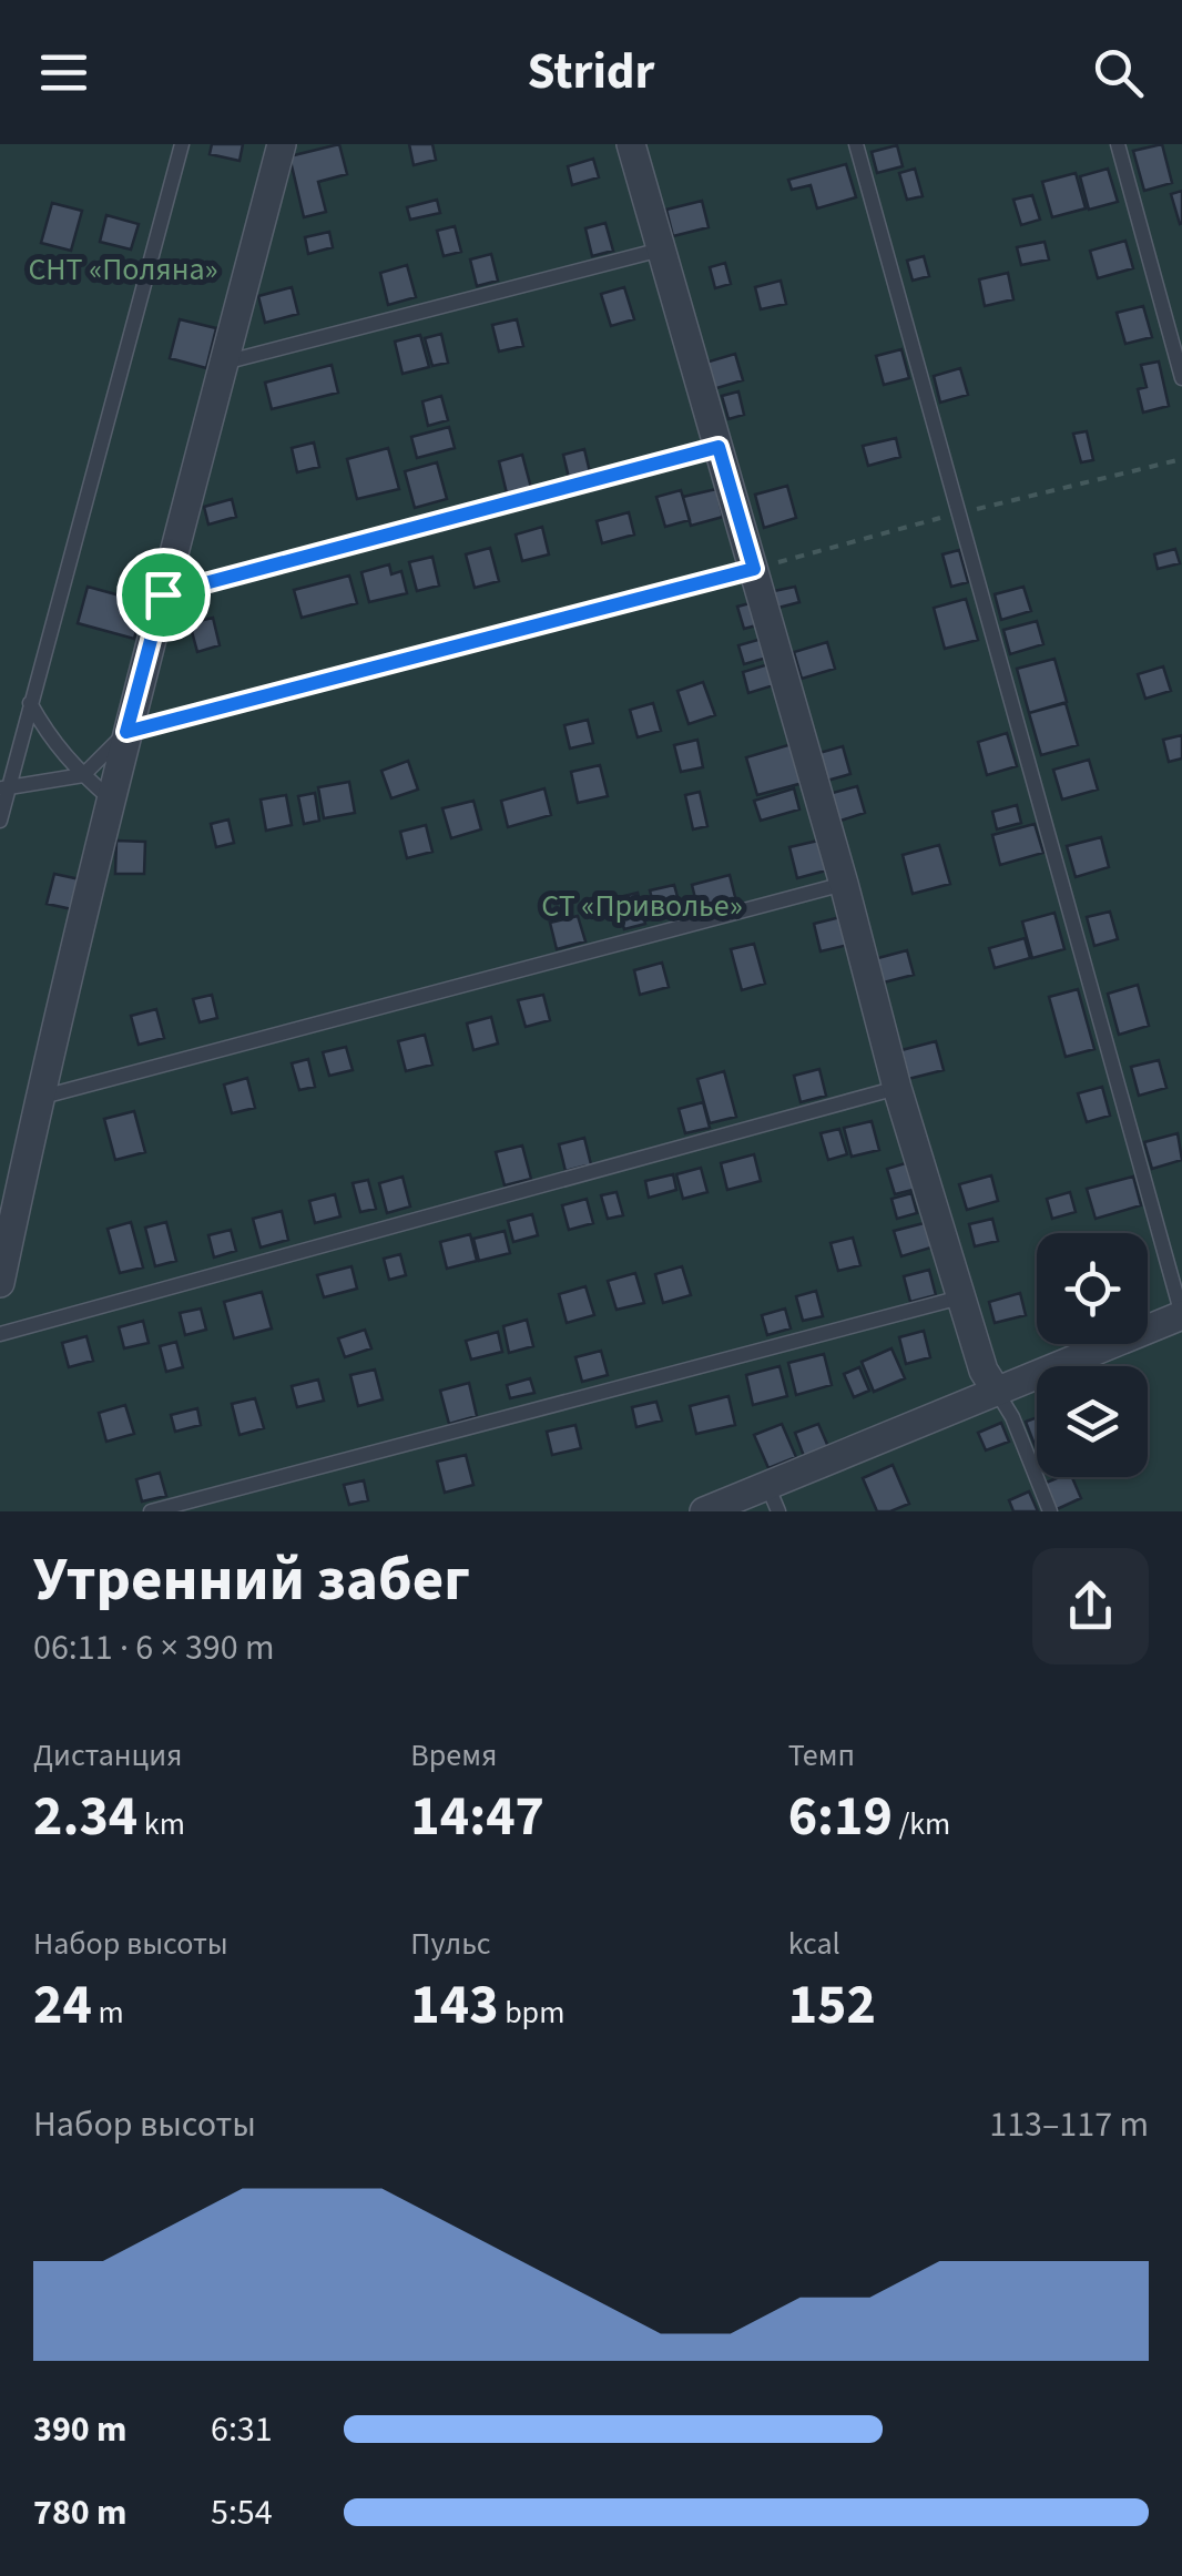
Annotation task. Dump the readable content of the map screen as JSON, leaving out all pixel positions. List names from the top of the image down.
{
  "parks": ["СНТ «Поляна»", "СТ «Приволье»"],
  "page": {
    "header": "Stridr",
    "heading": ["Утренний забег", "06:11 · 6 × 390 m"],
    "stats": [
      ["Дистанция", "2.34 km"],
      ["Время", "14:47"],
      ["Темп", "6:19 /km"],
      ["Набор высоты", "24 m"],
      ["Пульс", "143 bpm"],
      ["kcal", "152"]
    ],
    "chart": ["Набор высоты", "113–117 m"],
    "list": [
      {
        "name": "390 m",
        "note": "6:31"
      },
      {
        "name": "780 m",
        "note": "5:54"
      }
    ]
  }
}
